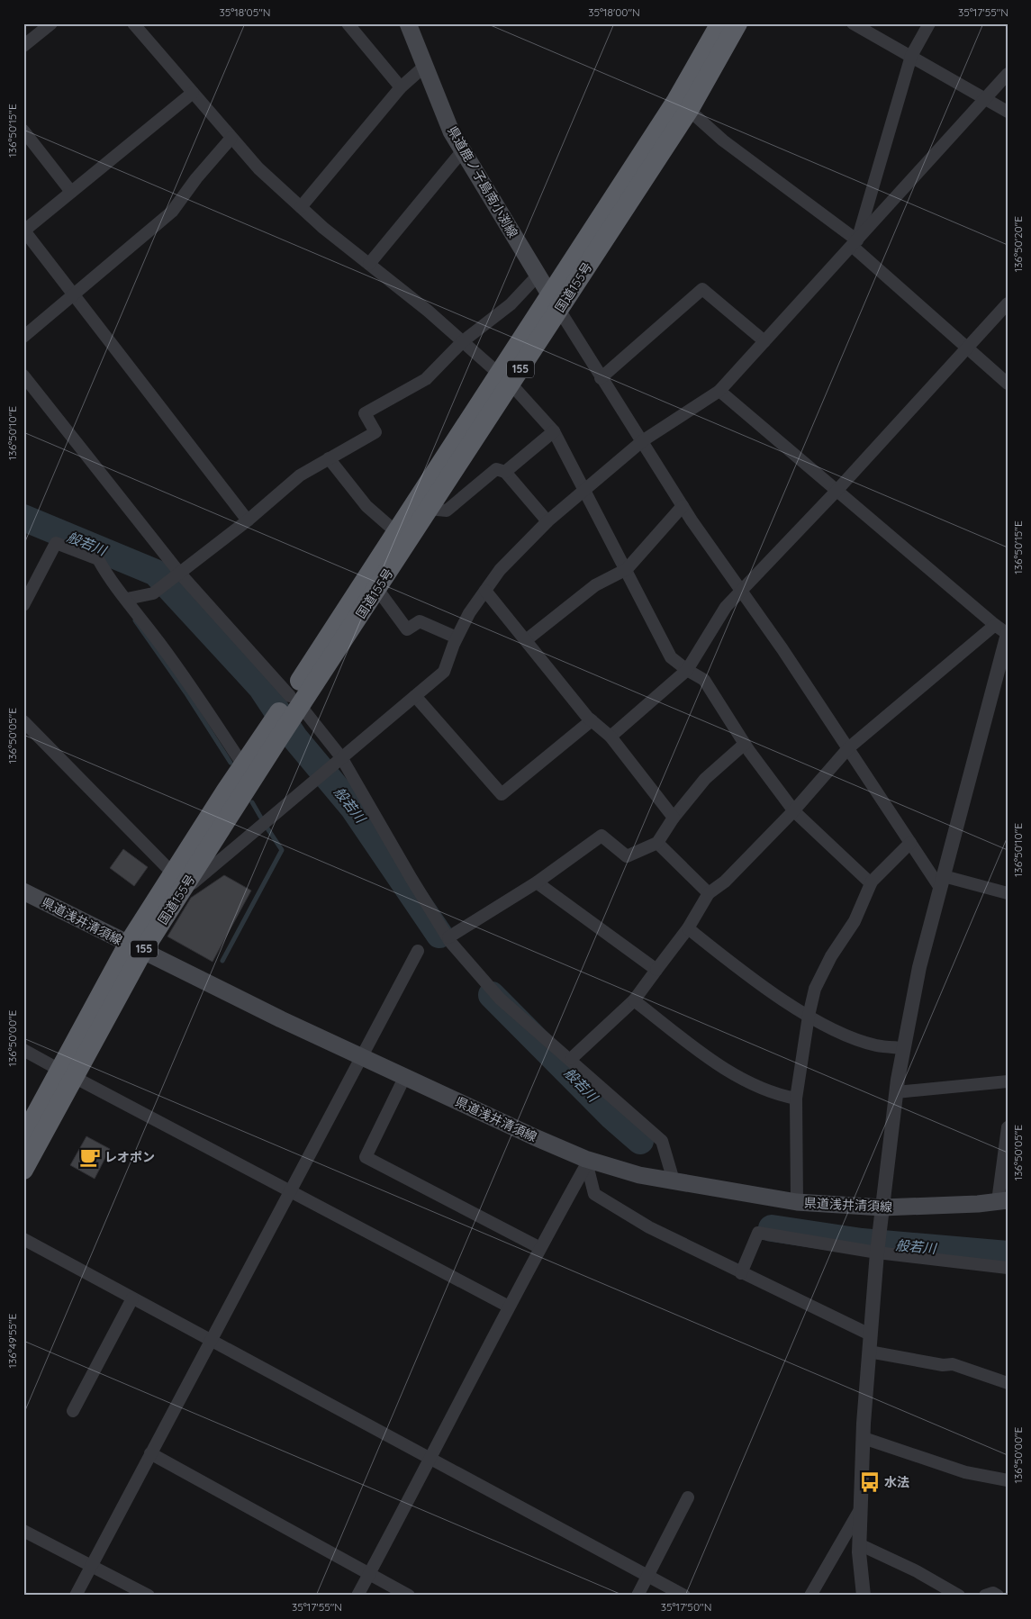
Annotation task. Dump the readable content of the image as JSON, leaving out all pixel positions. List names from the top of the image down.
{
  "streets": {
    "highway": ["国道155号", "155"],
    "main road": ["県道鹿ノ子島南小渕線", "県道浅井清須線"]
  },
  "crossings": [
    ["県道鹿ノ子島南小渕線", "国道155号"],
    ["国道155号", "県道浅井清須線"]
  ],
  "water": ["般若川"],
  "places": {
    "cafe": ["レオポン"],
    "bus stop": ["水法"]
  },
  "coordinates": [
    "35°18'05\"N",
    "35°18'00\"N",
    "35°17'55\"N",
    "136°50'15\"E",
    "136°50'20\"E",
    "136°50'10\"E",
    "136°50'05\"E",
    "136°50'00\"E",
    "136°49'55\"E",
    "35°17'50\"N"
  ]
}
